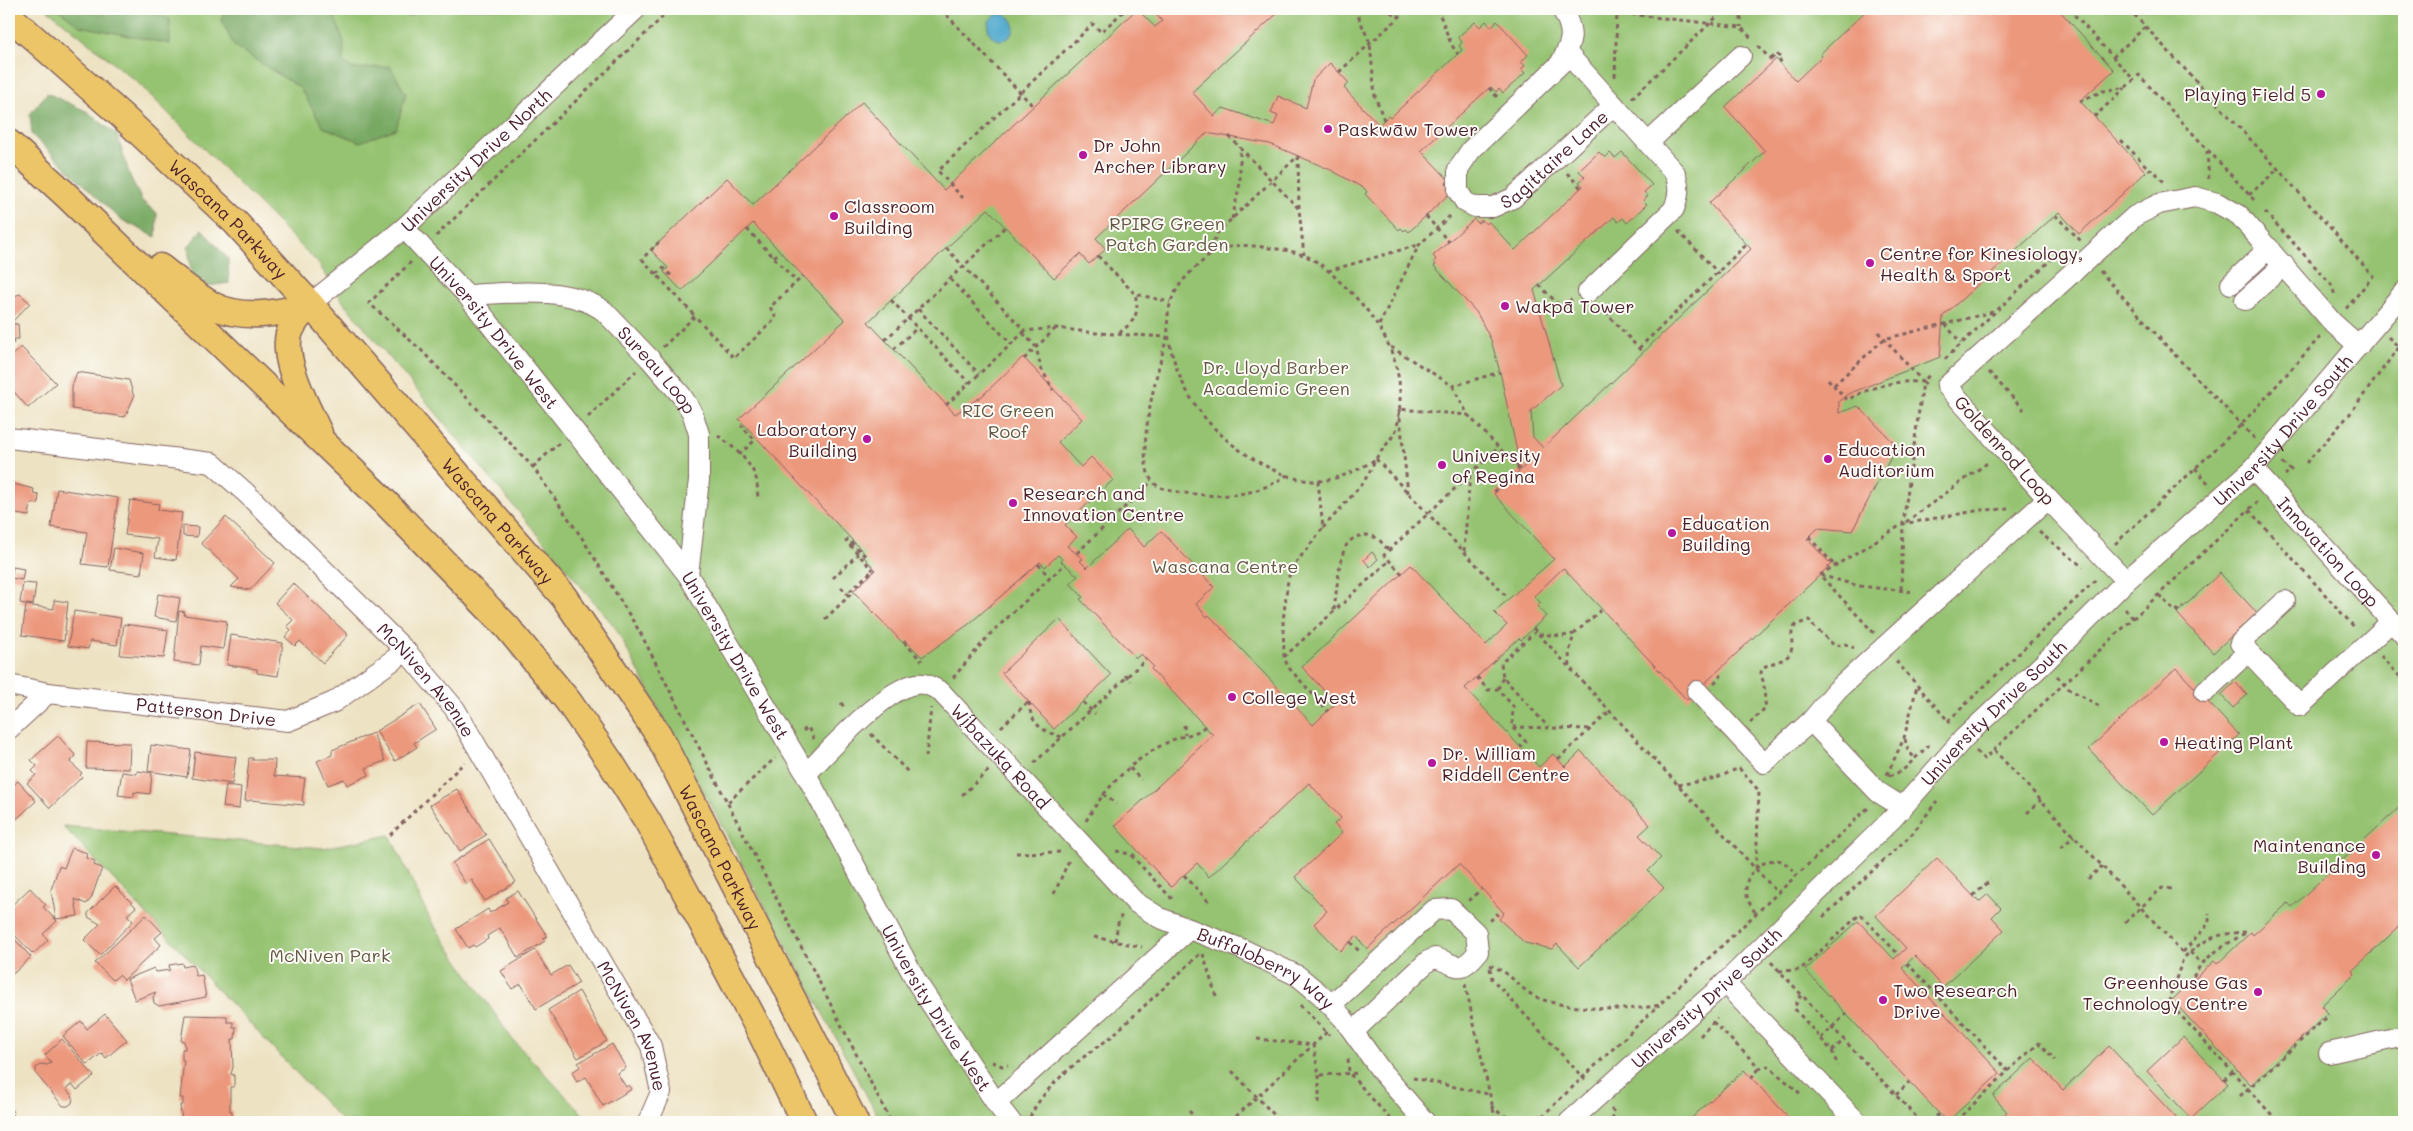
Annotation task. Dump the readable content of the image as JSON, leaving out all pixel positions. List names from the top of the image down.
{
  "streets": {
    "main road": ["Wascana Parkway"],
    "street": [
      "Sagittaire Lane",
      "University Drive North",
      "University Drive West",
      "Sureau Loop",
      "University Drive South",
      "Goldenrod Loop",
      "Innovation Loop",
      "McNiven Avenue",
      "Patterson Drive",
      "Wį́bazuką Road",
      "Buffaloberry Way"
    ]
  },
  "crossings": [
    ["University Drive North", "Wascana Parkway"],
    ["University Drive North", "University Drive West"],
    ["University Drive West", "Sureau Loop"],
    ["University Drive West", "Wį́bazuką Road"],
    ["University Drive West", "Buffaloberry Way"],
    ["University Drive South", "Goldenrod Loop"],
    ["University Drive South", "Innovation Loop"],
    ["McNiven Avenue", "Patterson Drive"],
    ["Wį́bazuką Road", "Buffaloberry Way"]
  ],
  "parks": [
    "RPIRG Green Patch Garden",
    "Dr. Lloyd Barber Academic Green",
    "RIC Green Roof",
    "Wascana Centre",
    "McNiven Park"
  ],
  "places": [
    "Playing Field 5",
    "Paskwāw Tower",
    "Dr John Archer Library",
    "Classroom Building",
    "Centre for Kinesiology, Health & Sport",
    "Wakpā Tower",
    "Laboratory Building",
    "Education Auditorium",
    "University of Regina",
    "Research and Innovation Centre",
    "Education Building",
    "College West",
    "Heating Plant",
    "Dr. William Riddell Centre",
    "Maintenance Building",
    "Greenhouse Gas Technology Centre",
    "Two Research Drive"
  ]
}
